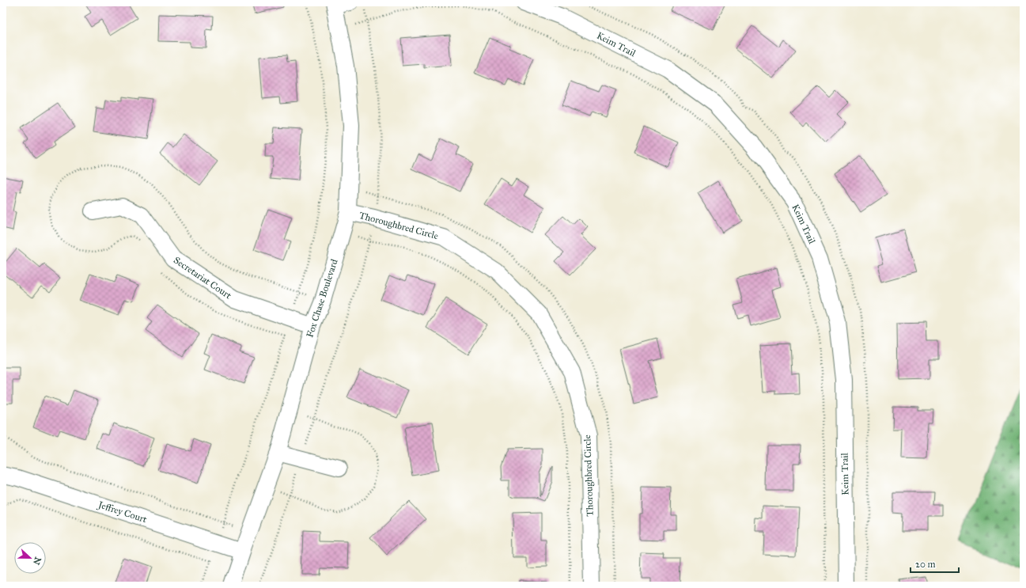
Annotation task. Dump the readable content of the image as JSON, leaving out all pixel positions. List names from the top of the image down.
{
  "streets": {
    "street": [
      "Keim Trail",
      "Thoroughbred Circle",
      "Secretariat Court",
      "Fox Chase Boulevard",
      "Jeffrey Court"
    ]
  },
  "crossings": [
    ["Thoroughbred Circle", "Fox Chase Boulevard"],
    ["Secretariat Court", "Fox Chase Boulevard"],
    ["Fox Chase Boulevard", "Jeffrey Court"]
  ],
  "scale_bar": "20 m",
  "north": "right"
}
